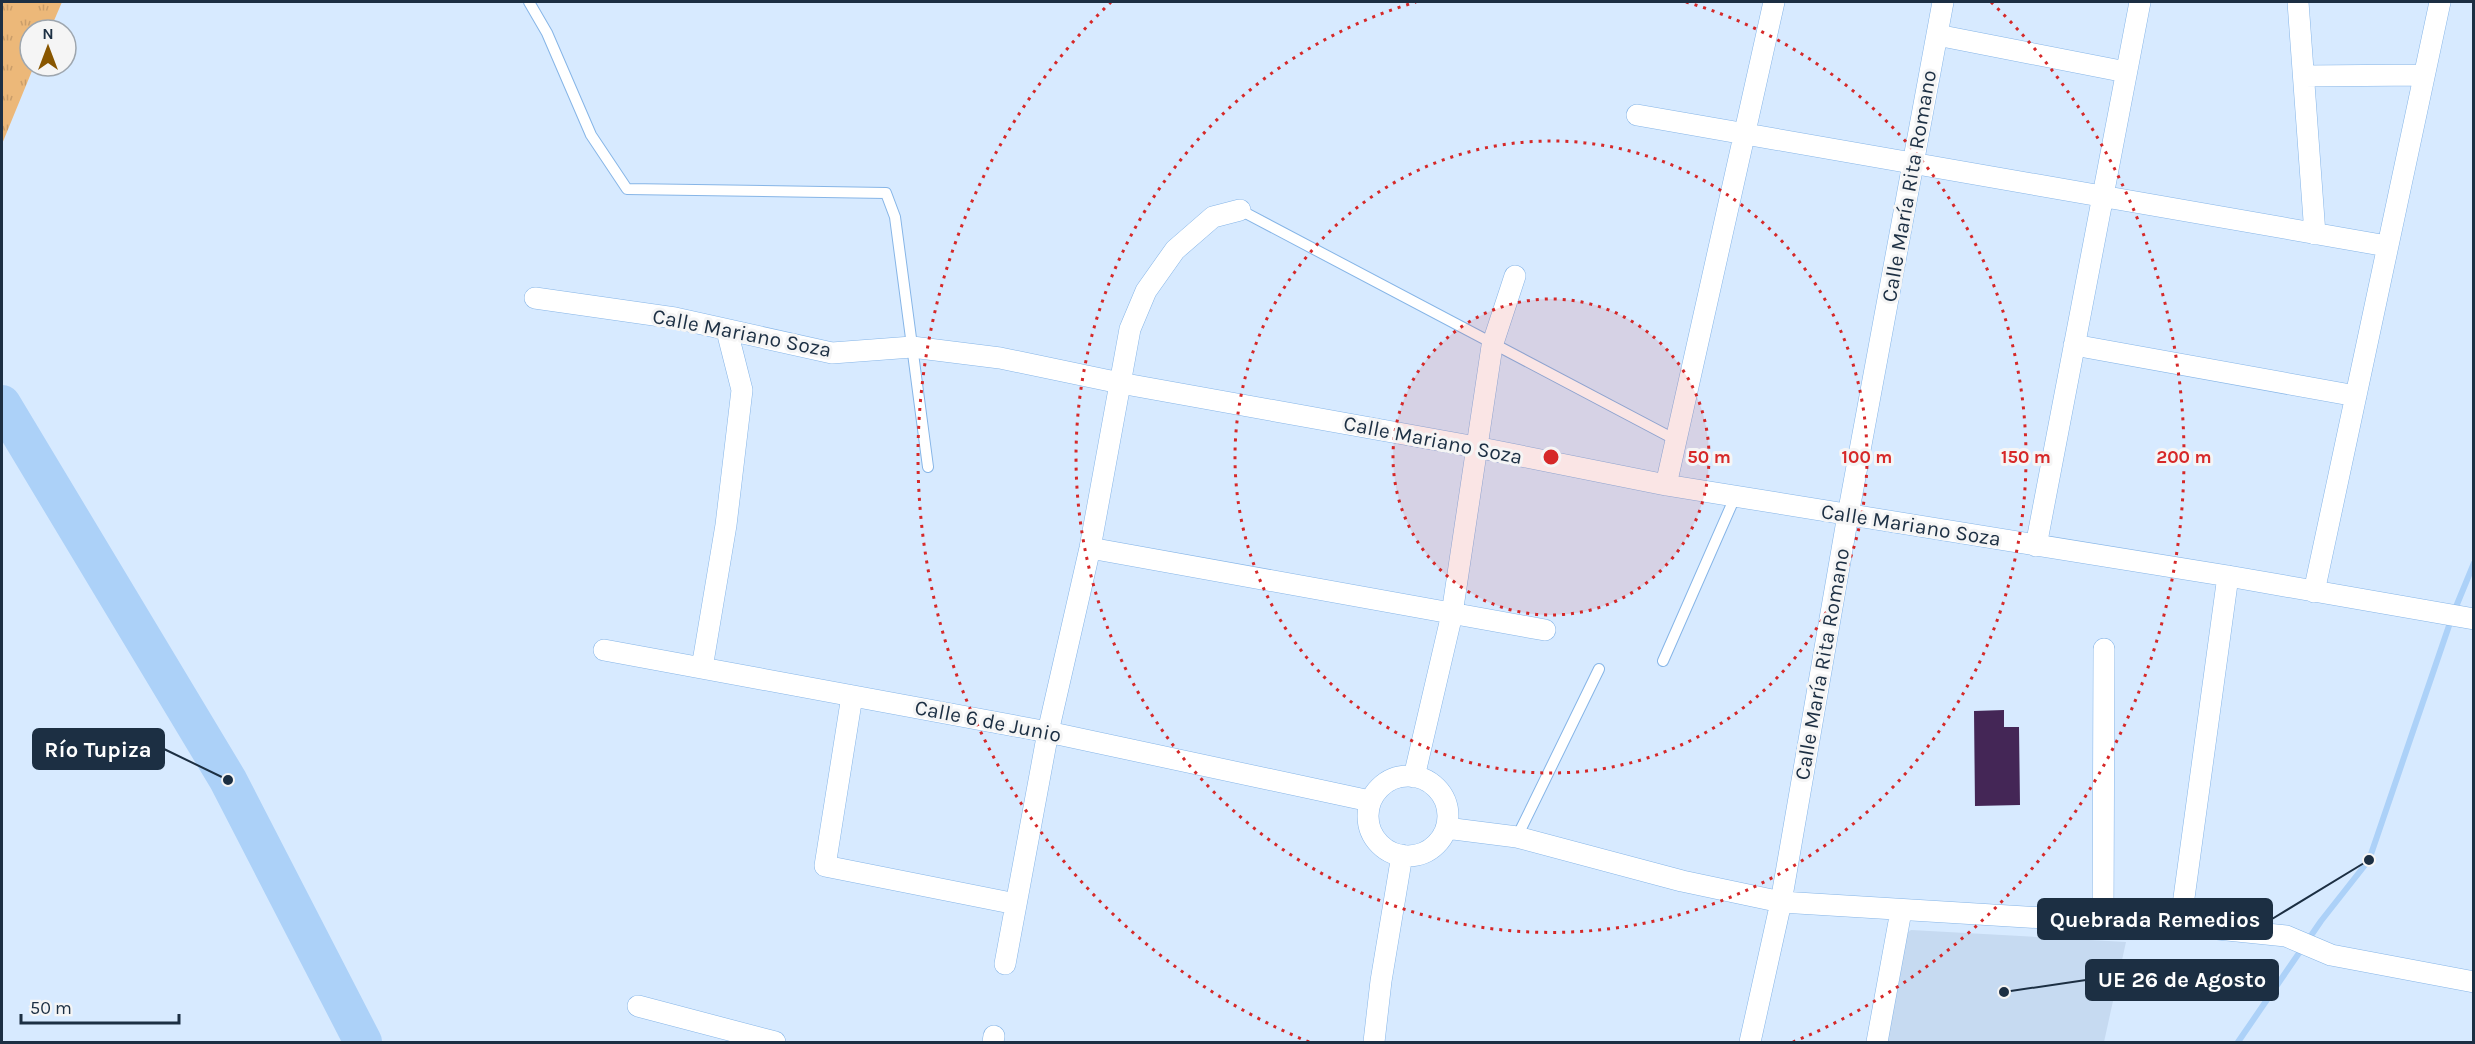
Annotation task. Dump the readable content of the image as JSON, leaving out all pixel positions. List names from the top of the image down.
{
  "streets": {
    "street": ["Calle María Rita Romano", "Calle Mariano Soza", "Calle 6 de Junio"]
  },
  "crossings": [
    ["Calle María Rita Romano", "Calle Mariano Soza"]
  ],
  "places": ["Río Tupiza", "Quebrada Remedios", "UE 26 de Agosto"],
  "scale_bar": "50 m",
  "north": "top",
  "rings": [
    "50 m",
    "100 m",
    "150 m",
    "200 m"
  ]
}
